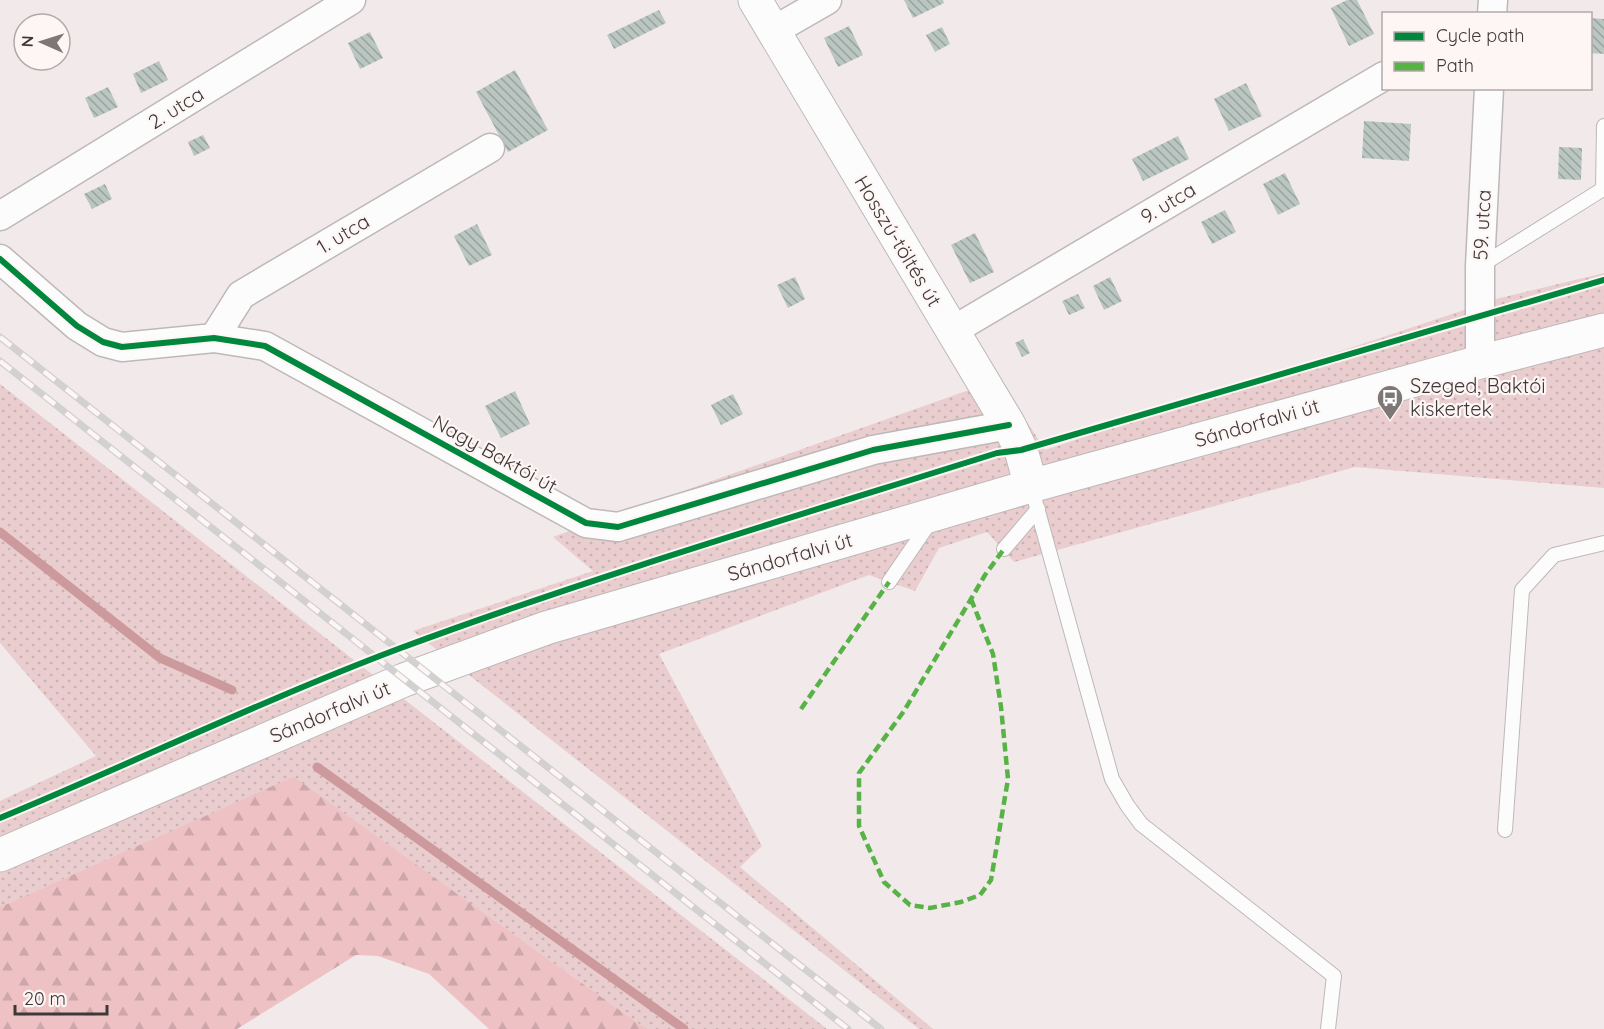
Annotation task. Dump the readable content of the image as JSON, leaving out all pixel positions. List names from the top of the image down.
{
  "streets": {
    "main road": ["Hosszú-töltés út", "Sándorfalvi út"],
    "street": [
      "2. utca",
      "9. utca",
      "59. utca",
      "1. utca",
      "Nagy Baktói út"
    ]
  },
  "crossings": [
    ["9. utca", "Hosszú-töltés út"],
    ["59. utca", "Sándorfalvi út"],
    ["1. utca", "Nagy Baktói út"],
    ["Hosszú-töltés út", "Sándorfalvi út"],
    ["Hosszú-töltés út", "Nagy Baktói út"]
  ],
  "places": {
    "bus stop": ["Szeged, Baktói kiskertek"]
  },
  "legend": ["Cycle path", "Path"],
  "scale_bar": "20 m",
  "north": "left"
}
